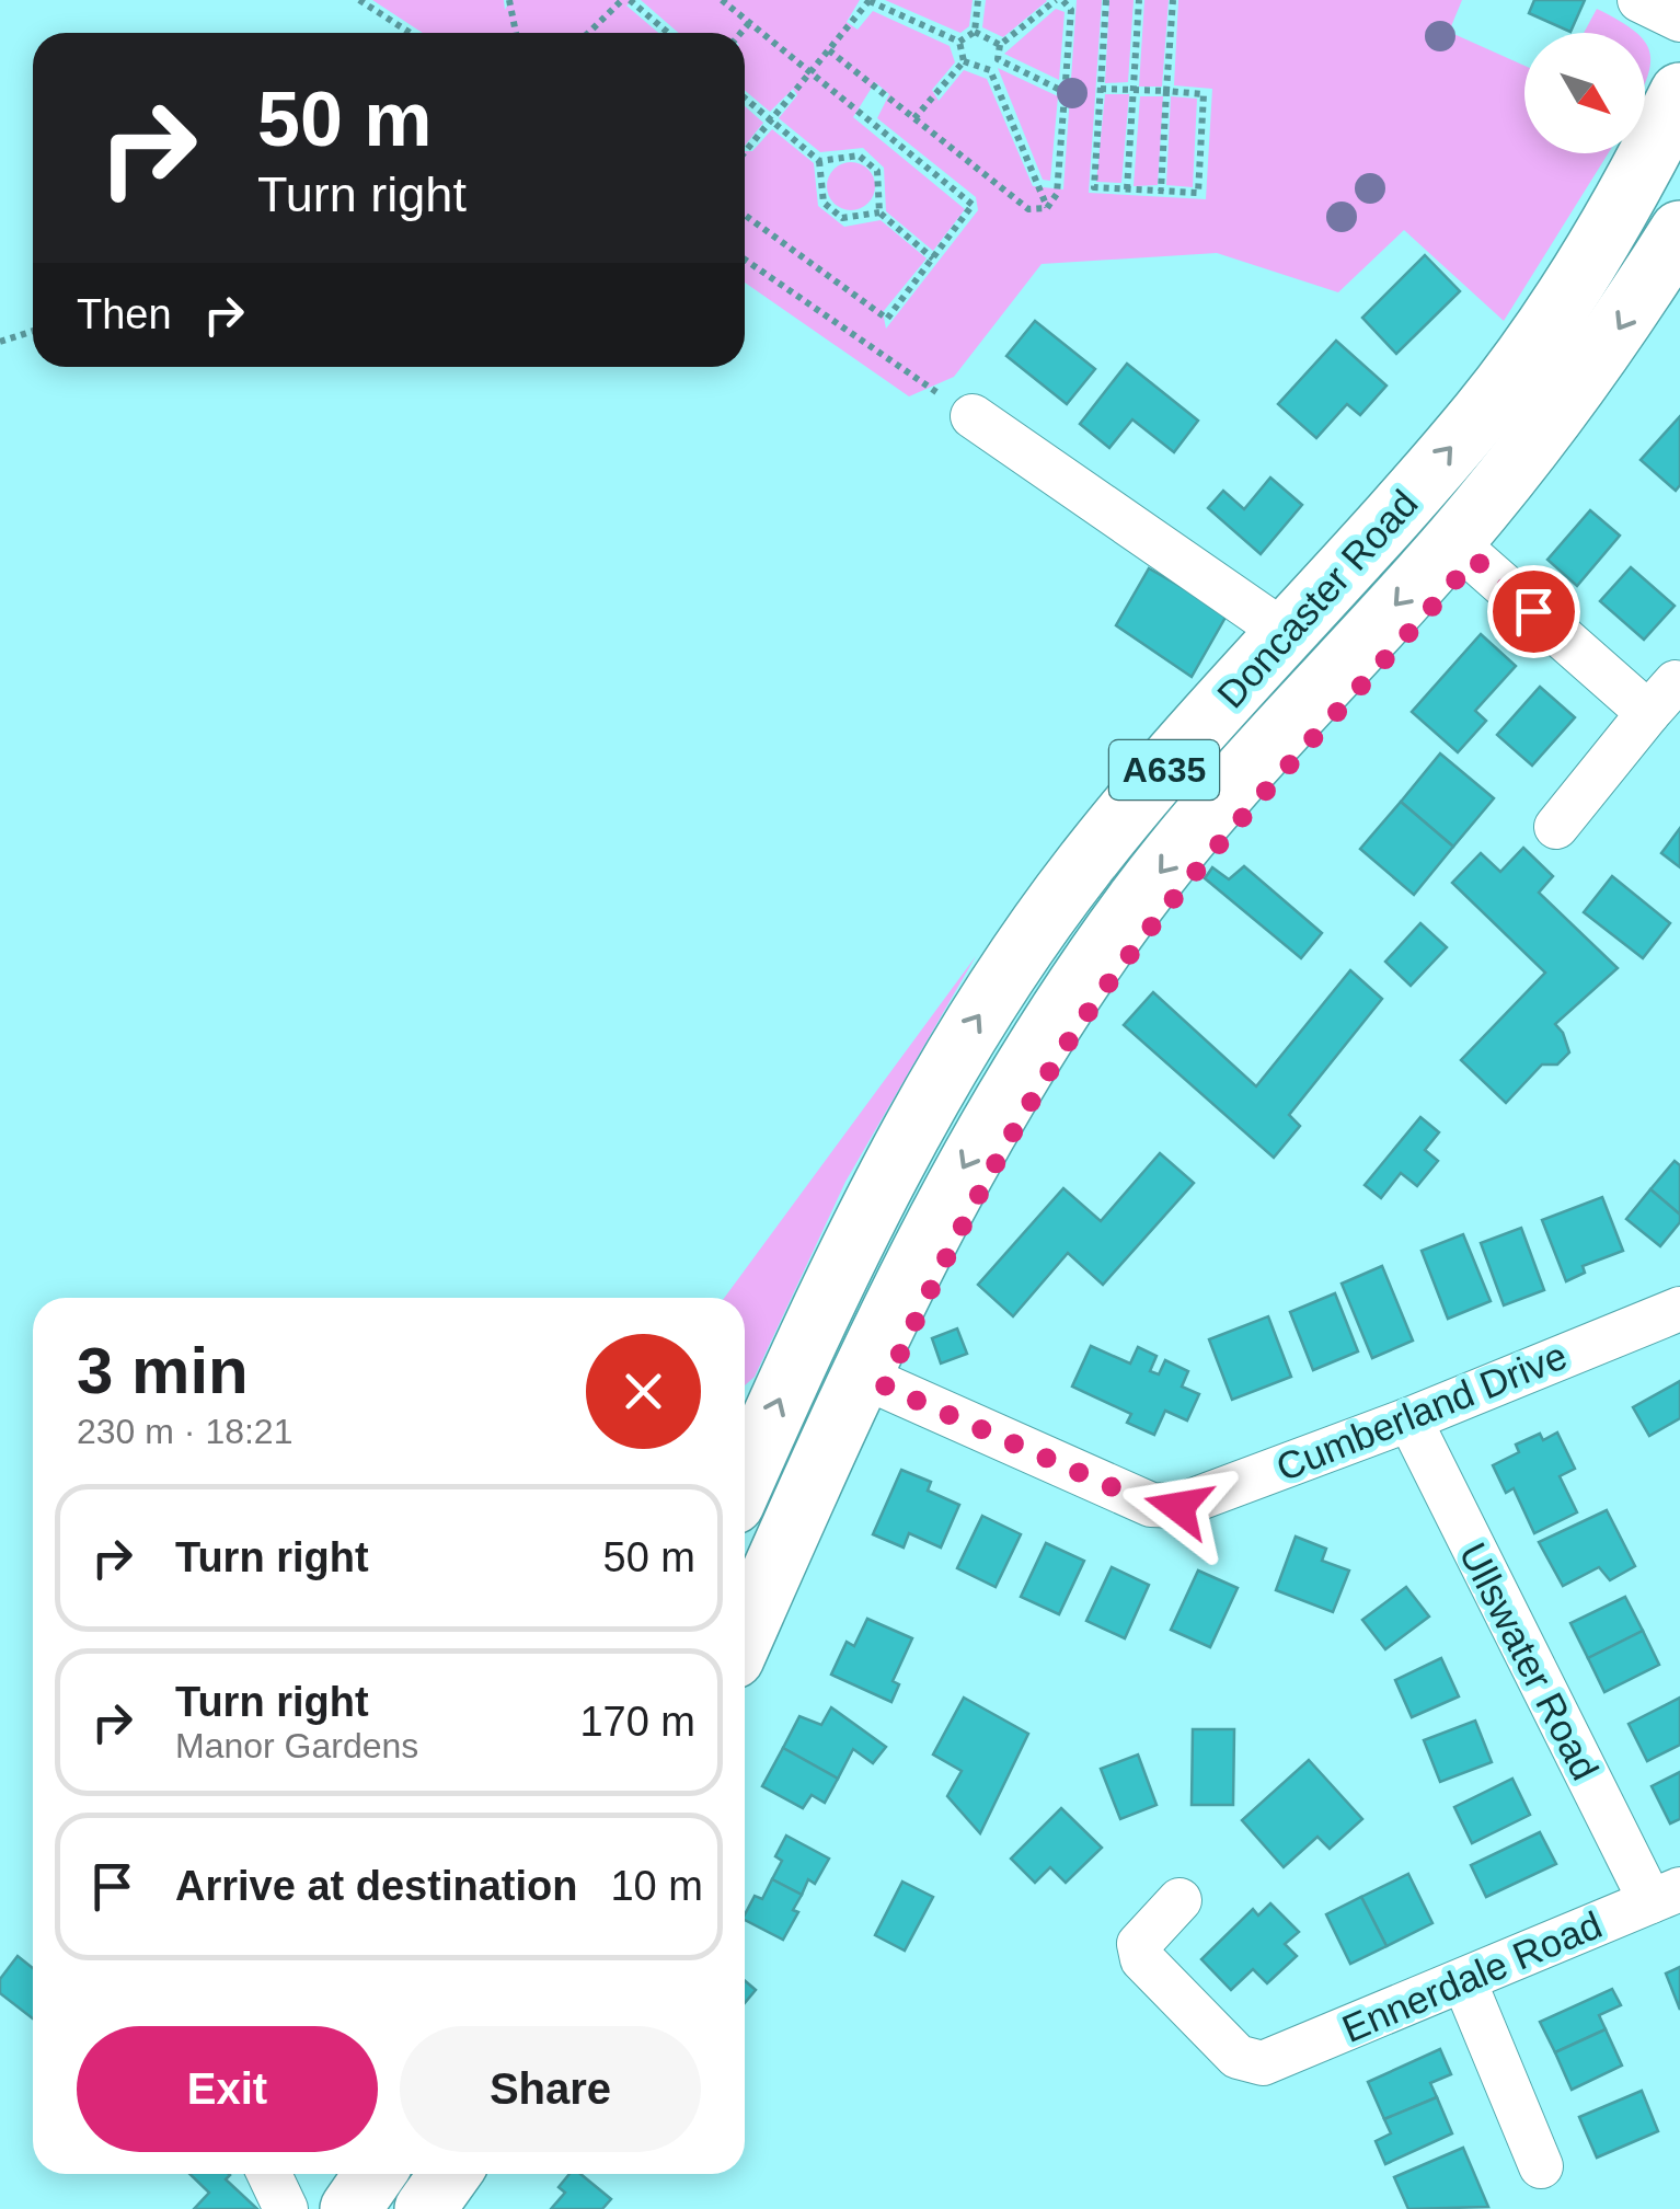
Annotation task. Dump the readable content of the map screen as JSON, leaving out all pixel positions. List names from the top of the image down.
{
  "streets": {
    "highway": ["Doncaster Road", "A635"],
    "street": ["Cumberland Drive", "Ullswater Road", "Ennerdale Road"]
  },
  "crossings": [
    ["Doncaster Road", "Cumberland Drive"],
    ["Cumberland Drive", "Ullswater Road"],
    ["Ullswater Road", "Ennerdale Road"]
  ],
  "north": "bottom right",
  "page": {
    "turn": ["50 m", "Turn right"],
    "then": "Then",
    "heading": ["3 min", "230 m · 18:21"],
    "list": [
      {
        "name": "Turn right",
        "value": "50 m"
      },
      {
        "name": "Turn right",
        "note": "Manor Gardens",
        "value": "170 m"
      },
      {
        "name": "Arrive at destination",
        "value": "10 m"
      }
    ],
    "buttons": ["Exit", "Share"]
  }
}
